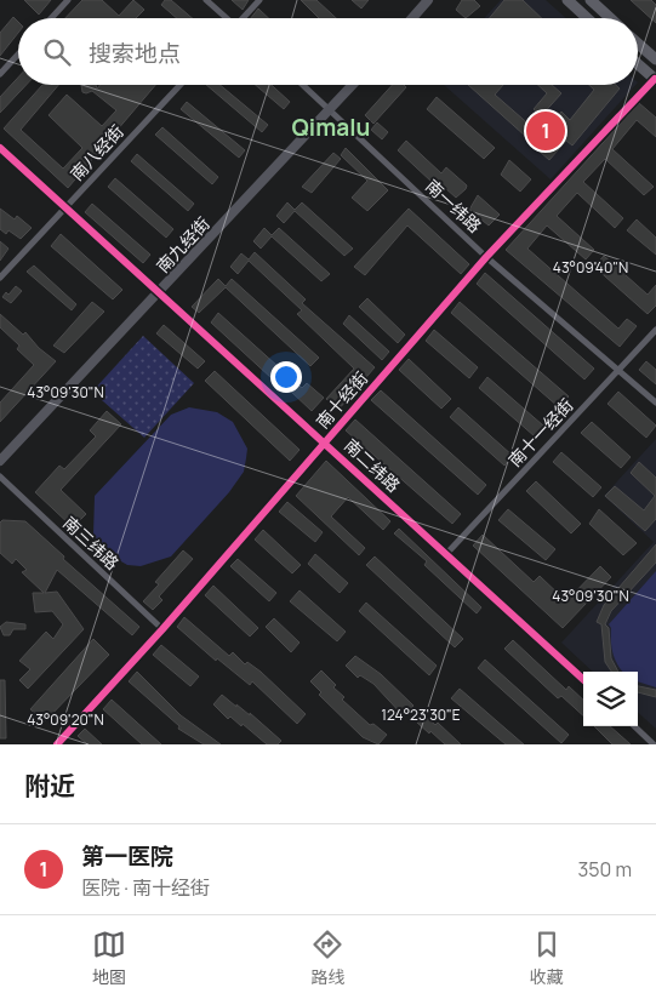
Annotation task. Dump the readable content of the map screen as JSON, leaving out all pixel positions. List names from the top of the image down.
{
  "streets": {
    "main road": ["南九经街"],
    "street": [
      "南八经街",
      "南一纬路",
      "南十经街",
      "南十一经街",
      "南二纬路",
      "南三纬路"
    ]
  },
  "crossings": [
    ["南八经街", "南二纬路"],
    ["南一纬路", "南九经街"],
    ["南一纬路", "南十经街"],
    ["南一纬路", "南十一经街"],
    ["南九经街", "南二纬路"],
    ["南十经街", "南二纬路"],
    ["南十经街", "南三纬路"],
    ["南十一经街", "南二纬路"]
  ],
  "districts": ["Qimalu"],
  "page": {
    "search": "搜索地点",
    "pins": "1",
    "heading": "附近",
    "list": [
      {
        "mark": "1",
        "name": "第一医院",
        "note": "医院 · 南十经街",
        "value": "350 m"
      }
    ],
    "nav": ["地图", "路线", "收藏"]
  },
  "coordinates": [
    "43°09'40\"N",
    "43°09'30\"N",
    "124°23'30\"E",
    "43°09'20\"N"
  ]
}
